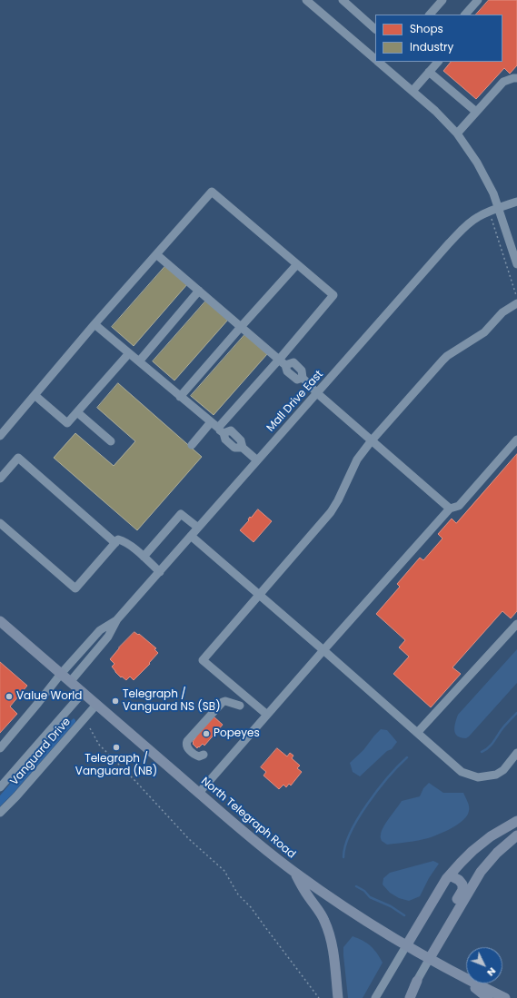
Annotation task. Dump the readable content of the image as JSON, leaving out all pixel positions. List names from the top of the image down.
{
  "streets": {
    "main road": ["North Telegraph Road"],
    "street": ["Mall Drive East", "Vanguard Drive"]
  },
  "crossings": [
    ["Mall Drive East", "North Telegraph Road"],
    ["Vanguard Drive", "North Telegraph Road"]
  ],
  "places": [
    "Value World",
    "Telegraph / Vanguard NS (SB)",
    "Popeyes",
    "Telegraph / Vanguard (NB)"
  ],
  "legend": ["Shops", "Industry"],
  "north": "bottom right"
}
